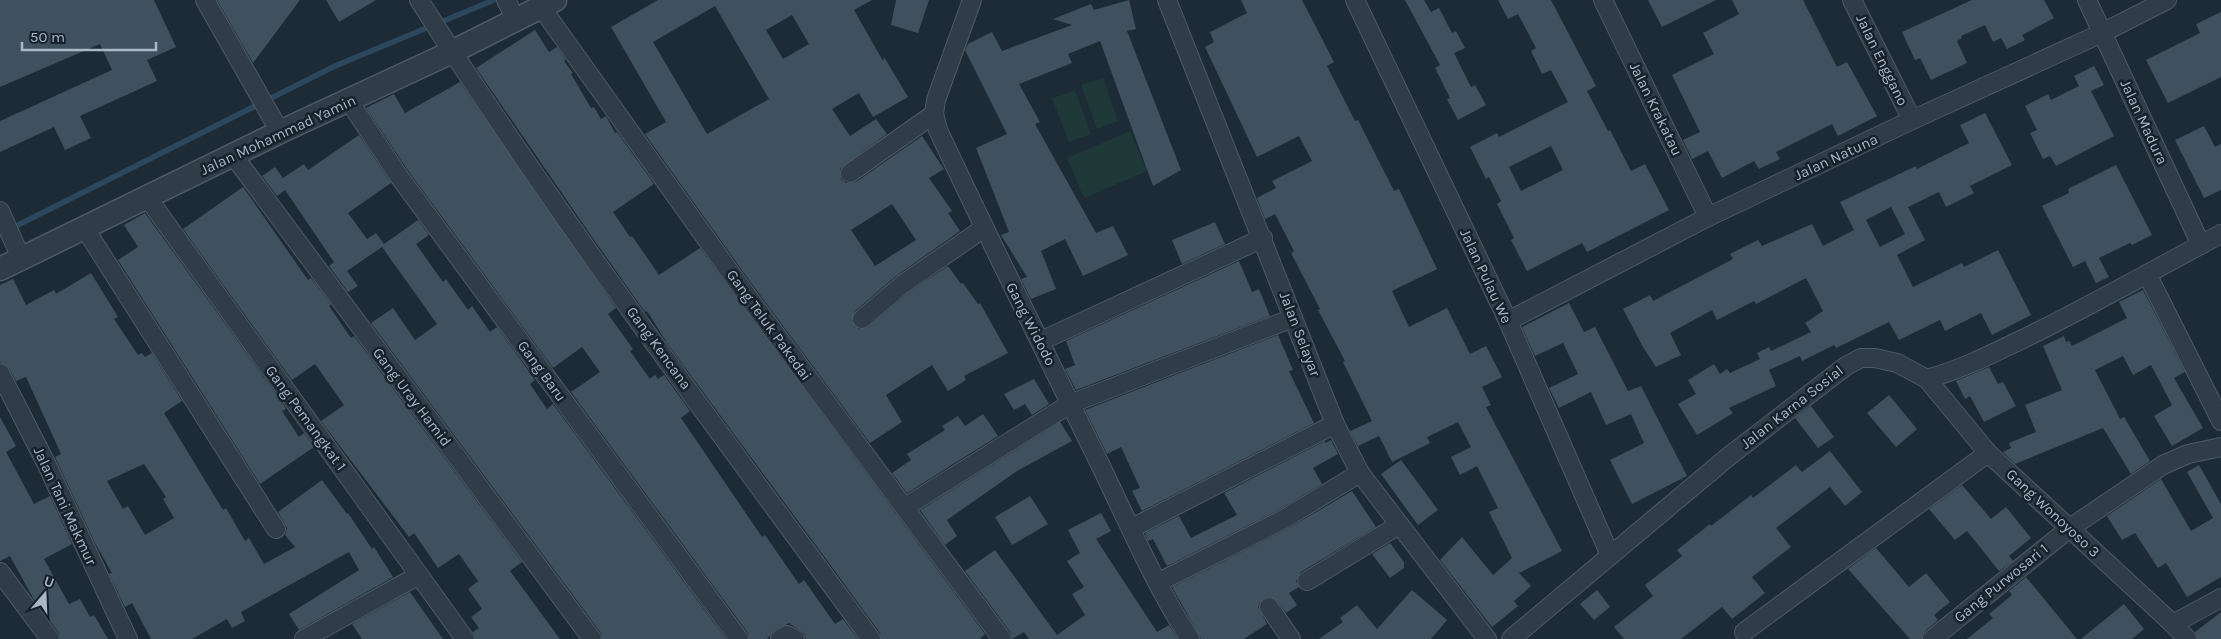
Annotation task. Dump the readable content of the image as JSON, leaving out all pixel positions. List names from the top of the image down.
{
  "streets": {
    "street": [
      "Jalan Enggano",
      "Jalan Krakatau",
      "Jalan Madura",
      "Jalan Mohammad Yamin",
      "Jalan Natuna",
      "Jalan Pulau We",
      "Gang Widodo",
      "Gang Teluk Pakedai",
      "Jalan Selayar",
      "Gang Kencana",
      "Gang Baru",
      "Gang Uray Hamid",
      "Jalan Karna Sosial",
      "Gang Pemangkat 1",
      "Jalan Tani Makmur",
      "Gang Wonoyoso 3",
      "Gang Purwosari 1"
    ]
  },
  "crossings": [
    ["Jalan Enggano", "Jalan Natuna"],
    ["Jalan Krakatau", "Jalan Natuna"],
    ["Jalan Madura", "Jalan Natuna"],
    ["Jalan Mohammad Yamin", "Gang Teluk Pakedai"],
    ["Jalan Mohammad Yamin", "Gang Kencana"],
    ["Jalan Mohammad Yamin", "Gang Baru"],
    ["Jalan Mohammad Yamin", "Gang Uray Hamid"],
    ["Jalan Mohammad Yamin", "Gang Pemangkat 1"],
    ["Jalan Natuna", "Jalan Pulau We"],
    ["Jalan Pulau We", "Jalan Karna Sosial"],
    ["Jalan Karna Sosial", "Gang Wonoyoso 3"],
    ["Gang Wonoyoso 3", "Gang Purwosari 1"]
  ],
  "scale_bar": "50 m",
  "north": "top"
}
